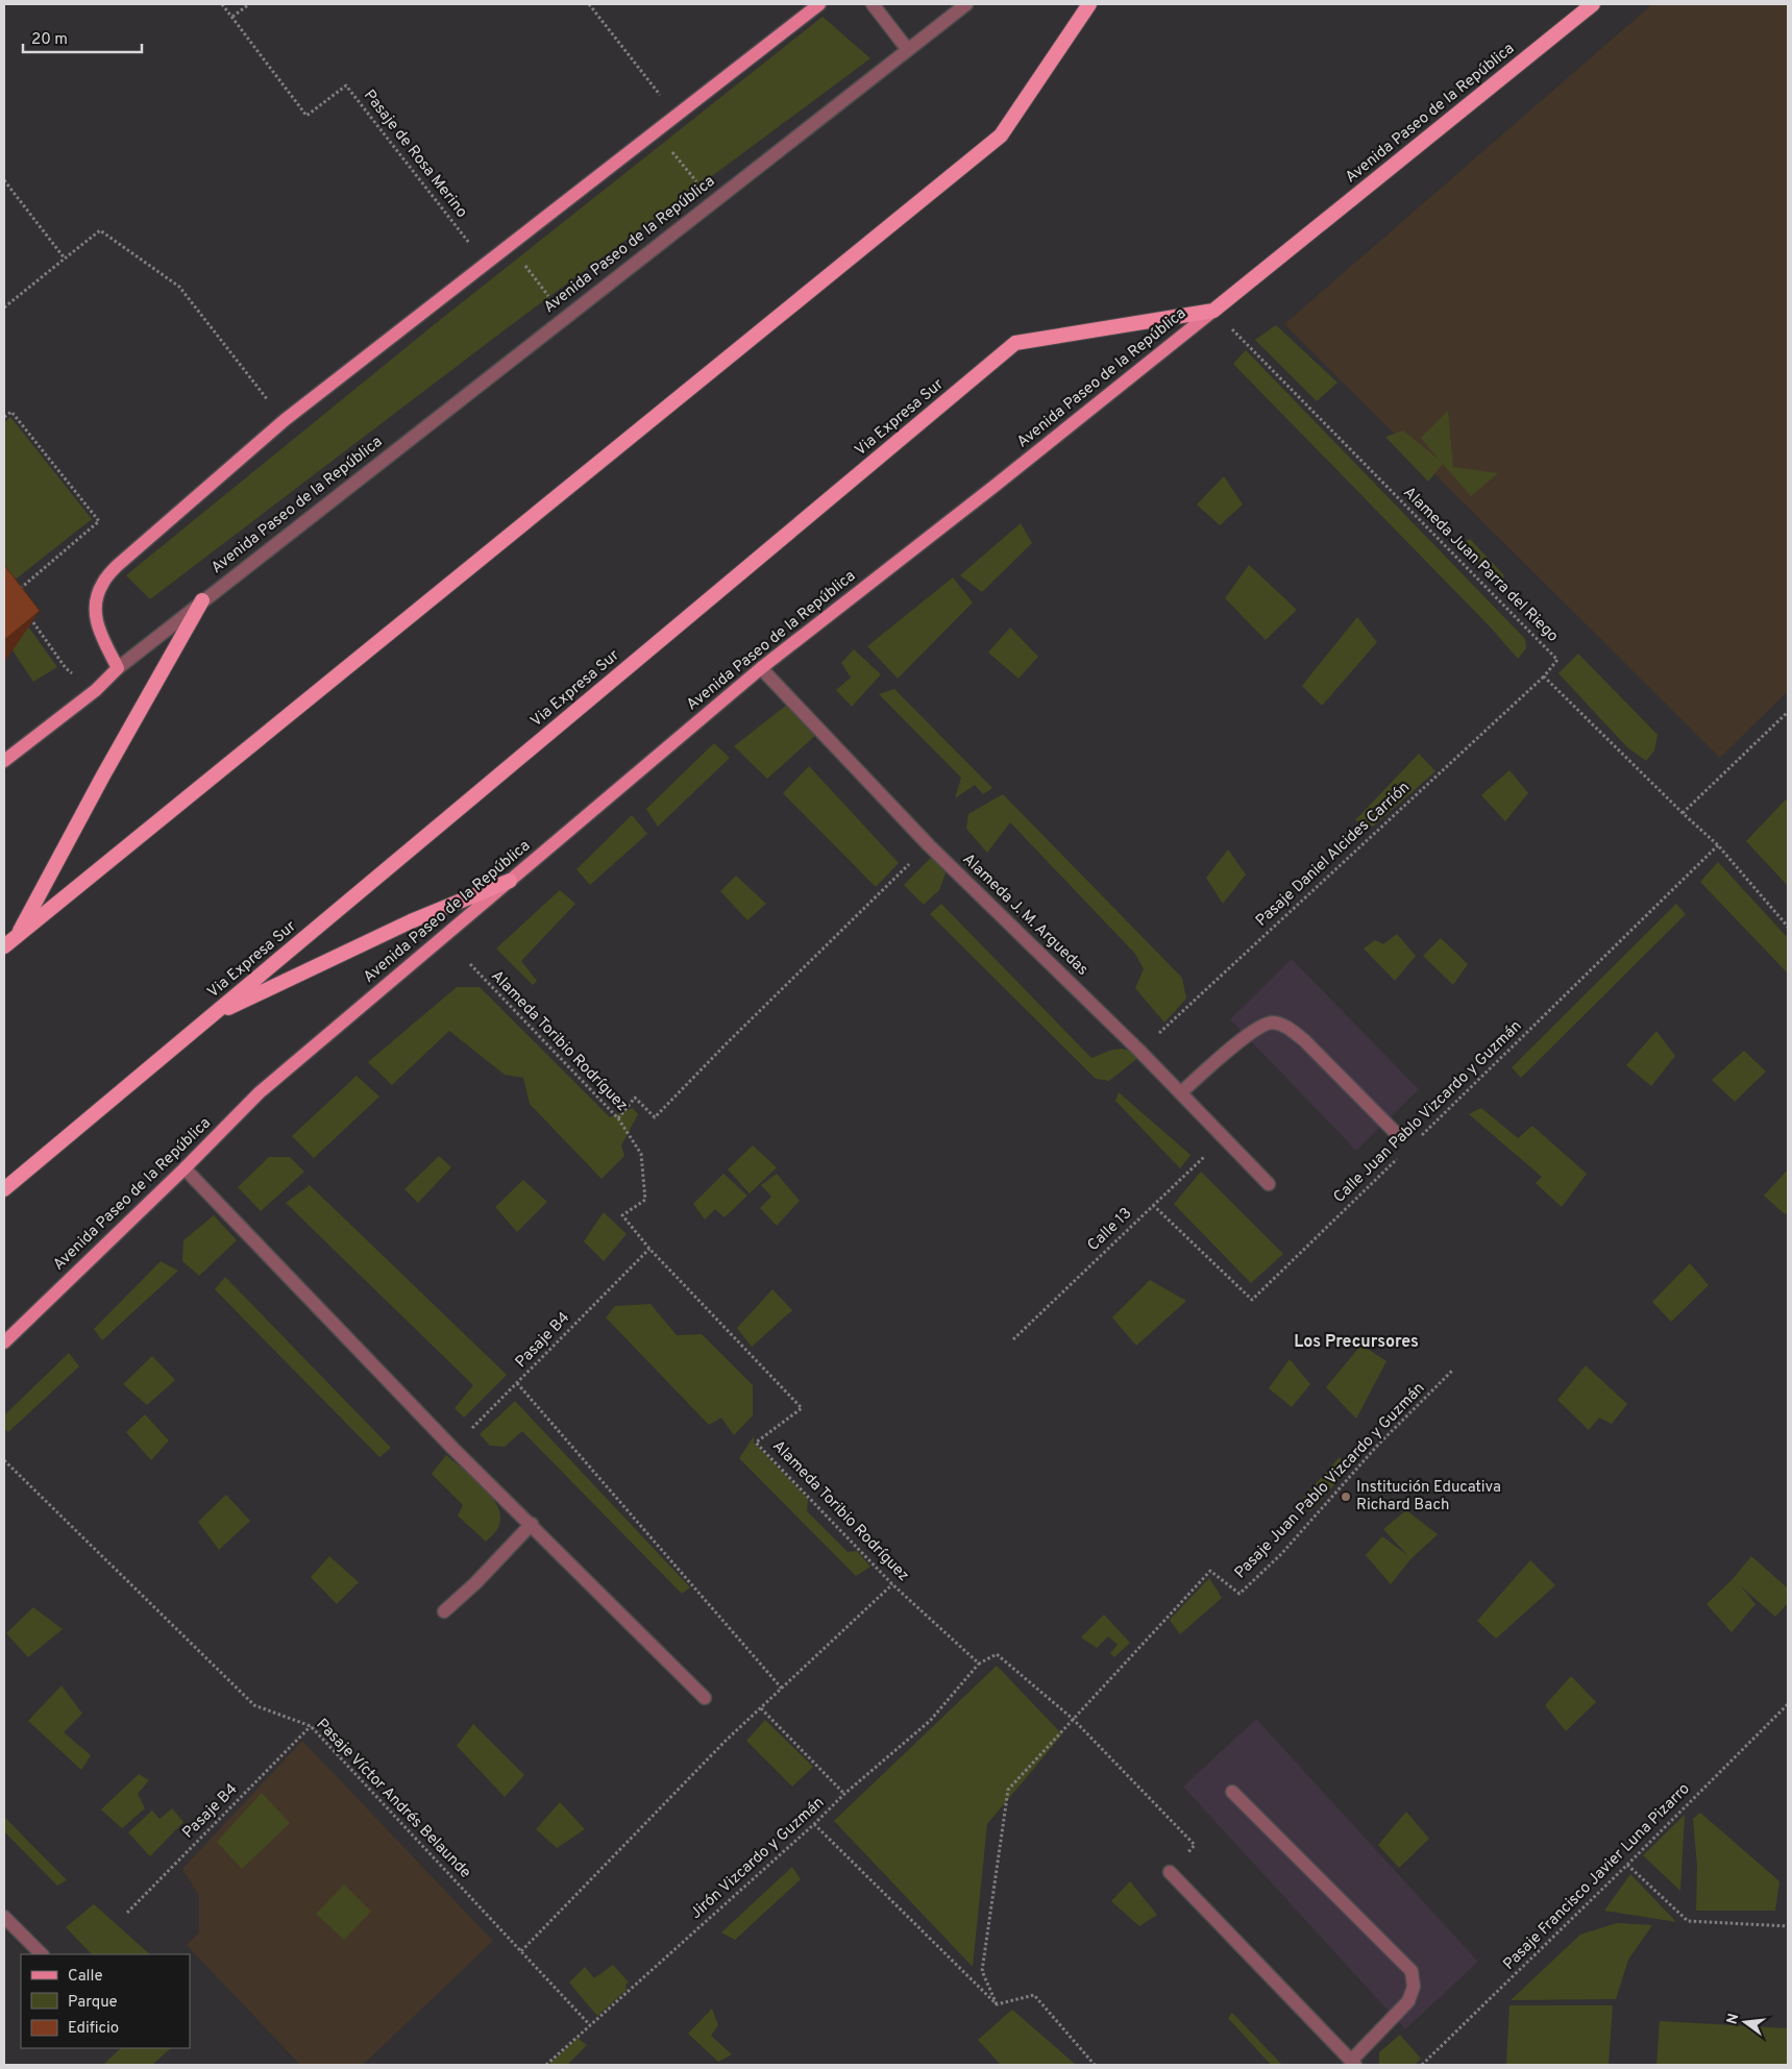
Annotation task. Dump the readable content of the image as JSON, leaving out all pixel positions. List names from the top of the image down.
{
  "streets": {
    "highway": ["Avenida Paseo de la República", "Via Expresa Sur"],
    "street": ["Alameda J. M. Arguedas"],
    "path": [
      "Pasaje de Rosa Merino",
      "Alameda Juan Parra del Riego",
      "Pasaje Daniel Alcides Carrión",
      "Alameda Toribio Rodríguez",
      "Calle Juan Pablo Vizcardo y Guzmán",
      "Calle 13",
      "Pasaje B4",
      "Pasaje Juan Pablo Vizcardo y Guzmán",
      "Pasaje Víctor Andrés Belaunde",
      "Jirón Vizcardo y Guzmán",
      "Pasaje Francisco Javier Luna Pizarro"
    ]
  },
  "crossings": [
    ["Avenida Paseo de la República", "Via Expresa Sur"],
    ["Avenida Paseo de la República", "Alameda Juan Parra del Riego"],
    ["Avenida Paseo de la República", "Alameda J. M. Arguedas"],
    ["Via Expresa Sur", "Alameda Juan Parra del Riego"],
    ["Alameda Juan Parra del Riego", "Pasaje Daniel Alcides Carrión"],
    ["Pasaje Daniel Alcides Carrión", "Alameda J. M. Arguedas"],
    ["Alameda J. M. Arguedas", "Calle 13"],
    ["Alameda Toribio Rodríguez", "Pasaje B4"],
    ["Alameda Toribio Rodríguez", "Jirón Vizcardo y Guzmán"],
    ["Calle Juan Pablo Vizcardo y Guzmán", "Calle 13"],
    ["Pasaje B4", "Pasaje Víctor Andrés Belaunde"],
    ["Pasaje Víctor Andrés Belaunde", "Jirón Vizcardo y Guzmán"]
  ],
  "districts": ["Los Precursores"],
  "places": ["Institución Educativa Richard Bach"],
  "legend": ["Calle", "Parque", "Edificio"],
  "scale_bar": "20 m",
  "north": "left"
}
